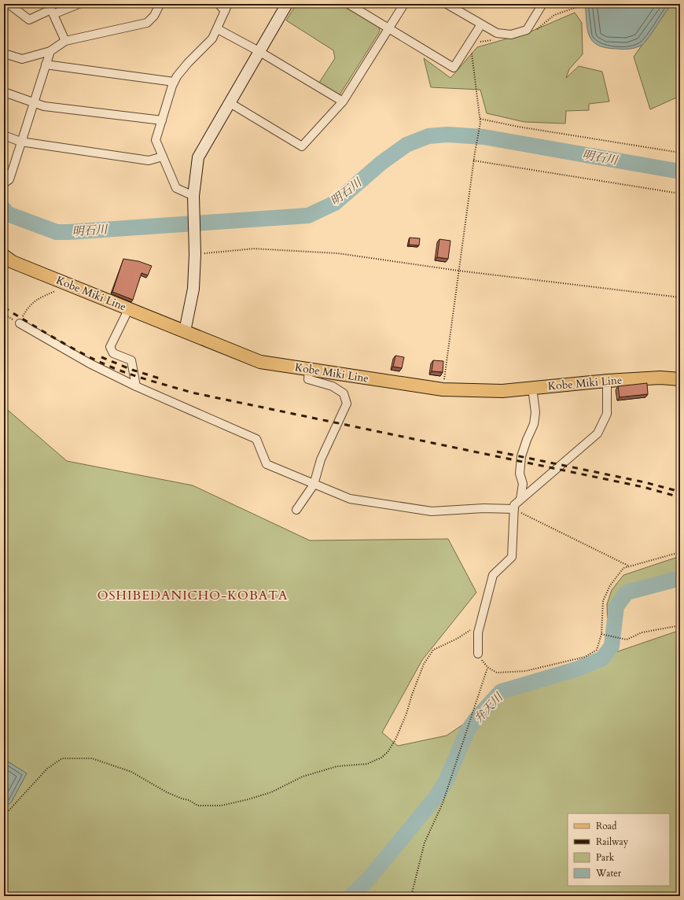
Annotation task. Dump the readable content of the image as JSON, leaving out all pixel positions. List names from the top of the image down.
{
  "streets": {
    "main road": ["Kobe Miki Line"]
  },
  "districts": ["OSHIBEDANICHO-KOBATA"],
  "water": ["明石川", "弁天川"],
  "legend": [
    "Road",
    "Railway",
    "Park",
    "Water"
  ]
}
